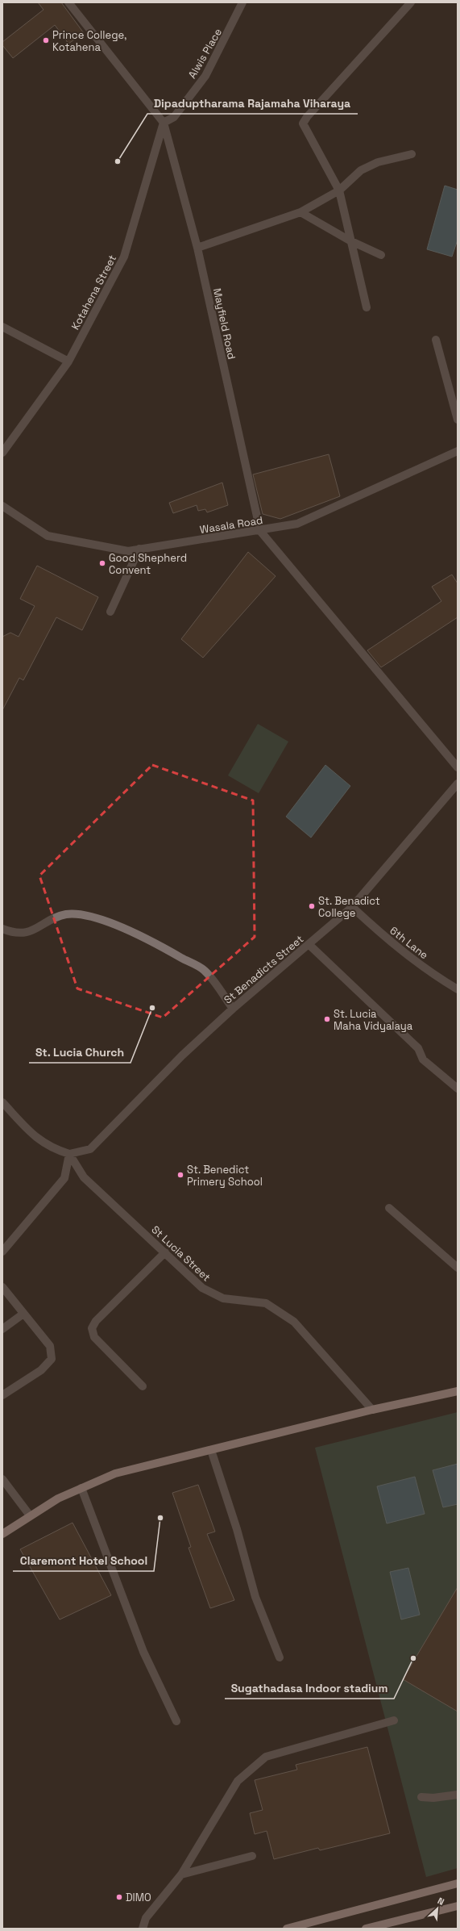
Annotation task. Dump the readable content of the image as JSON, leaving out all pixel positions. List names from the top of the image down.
{
  "streets": {
    "street": [
      "Alwis Place",
      "Kotahena Street",
      "Mayfield Road",
      "Wasala Road",
      "6th Lane",
      "St Benadicts Street",
      "St Lucia Street"
    ]
  },
  "crossings": [
    ["Alwis Place", "Kotahena Street"],
    ["Alwis Place", "Mayfield Road"],
    ["Kotahena Street", "Mayfield Road"],
    ["Mayfield Road", "Wasala Road"],
    ["6th Lane", "St Benadicts Street"],
    ["St Benadicts Street", "St Lucia Street"]
  ],
  "places": [
    "Prince College, Kotahena",
    "Dipaduptharama Rajamaha Viharaya",
    "Good Shepherd Convent",
    "St. Benadict College",
    "St. Lucia Church",
    "St. Lucia Maha Vidyalaya",
    "St. Benedict Primery School",
    "Claremont Hotel School",
    "Sugathadasa Indoor stadium",
    "DIMO"
  ],
  "north": "top right"
}
